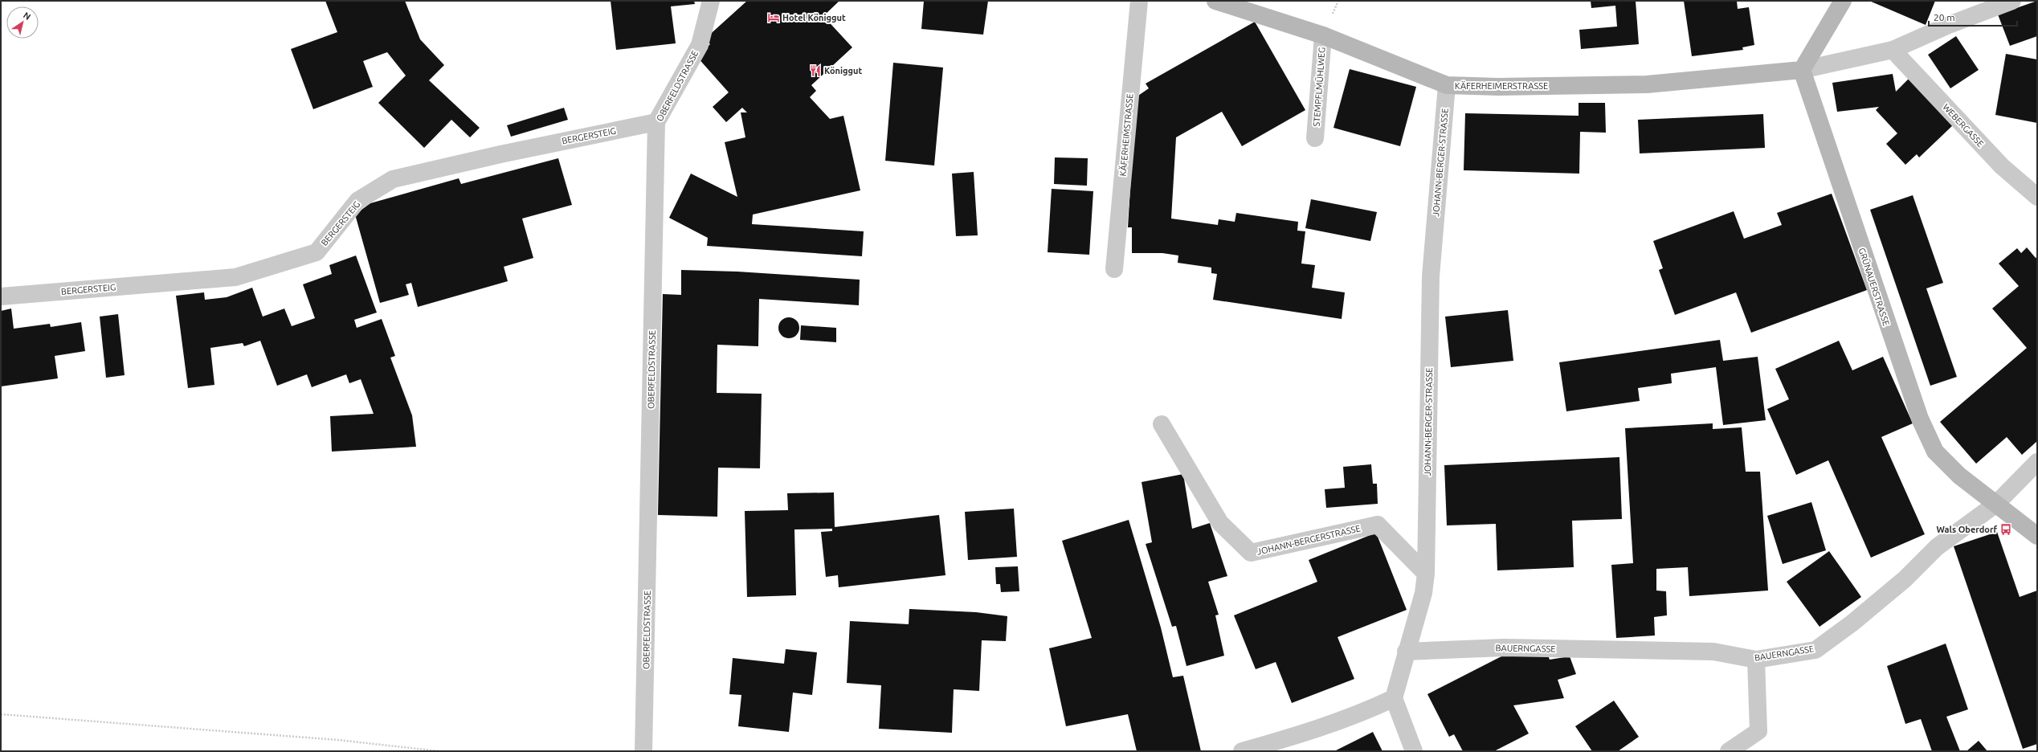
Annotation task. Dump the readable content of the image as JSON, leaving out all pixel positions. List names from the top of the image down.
{
  "streets": {
    "street": [
      "OBERFELDSTRASSE",
      "KÄFERHEIMERSTRASSE",
      "STEMPFLMÜHLWEG",
      "WEBERGASSE",
      "KÄFERHEIMSTRASSE",
      "BERGERSTEIG",
      "JOHANN-BERGER-STRASSE",
      "GRÜNAUERSTRASSE",
      "JOHANN-BERGERSTRASSE",
      "BAUERNGASSE"
    ]
  },
  "crossings": [
    ["OBERFELDSTRASSE", "BERGERSTEIG"],
    ["KÄFERHEIMERSTRASSE", "STEMPFLMÜHLWEG"],
    ["KÄFERHEIMERSTRASSE", "JOHANN-BERGER-STRASSE"],
    ["KÄFERHEIMERSTRASSE", "GRÜNAUERSTRASSE"],
    ["JOHANN-BERGER-STRASSE", "JOHANN-BERGERSTRASSE"],
    ["JOHANN-BERGER-STRASSE", "BAUERNGASSE"],
    ["GRÜNAUERSTRASSE", "BAUERNGASSE"]
  ],
  "places": {
    "hotel": ["Hotel Königgut"],
    "restaurant": ["Königgut"],
    "bus stop": ["Wals Oberdorf"]
  },
  "scale_bar": "20 m",
  "north": "top right"
}
